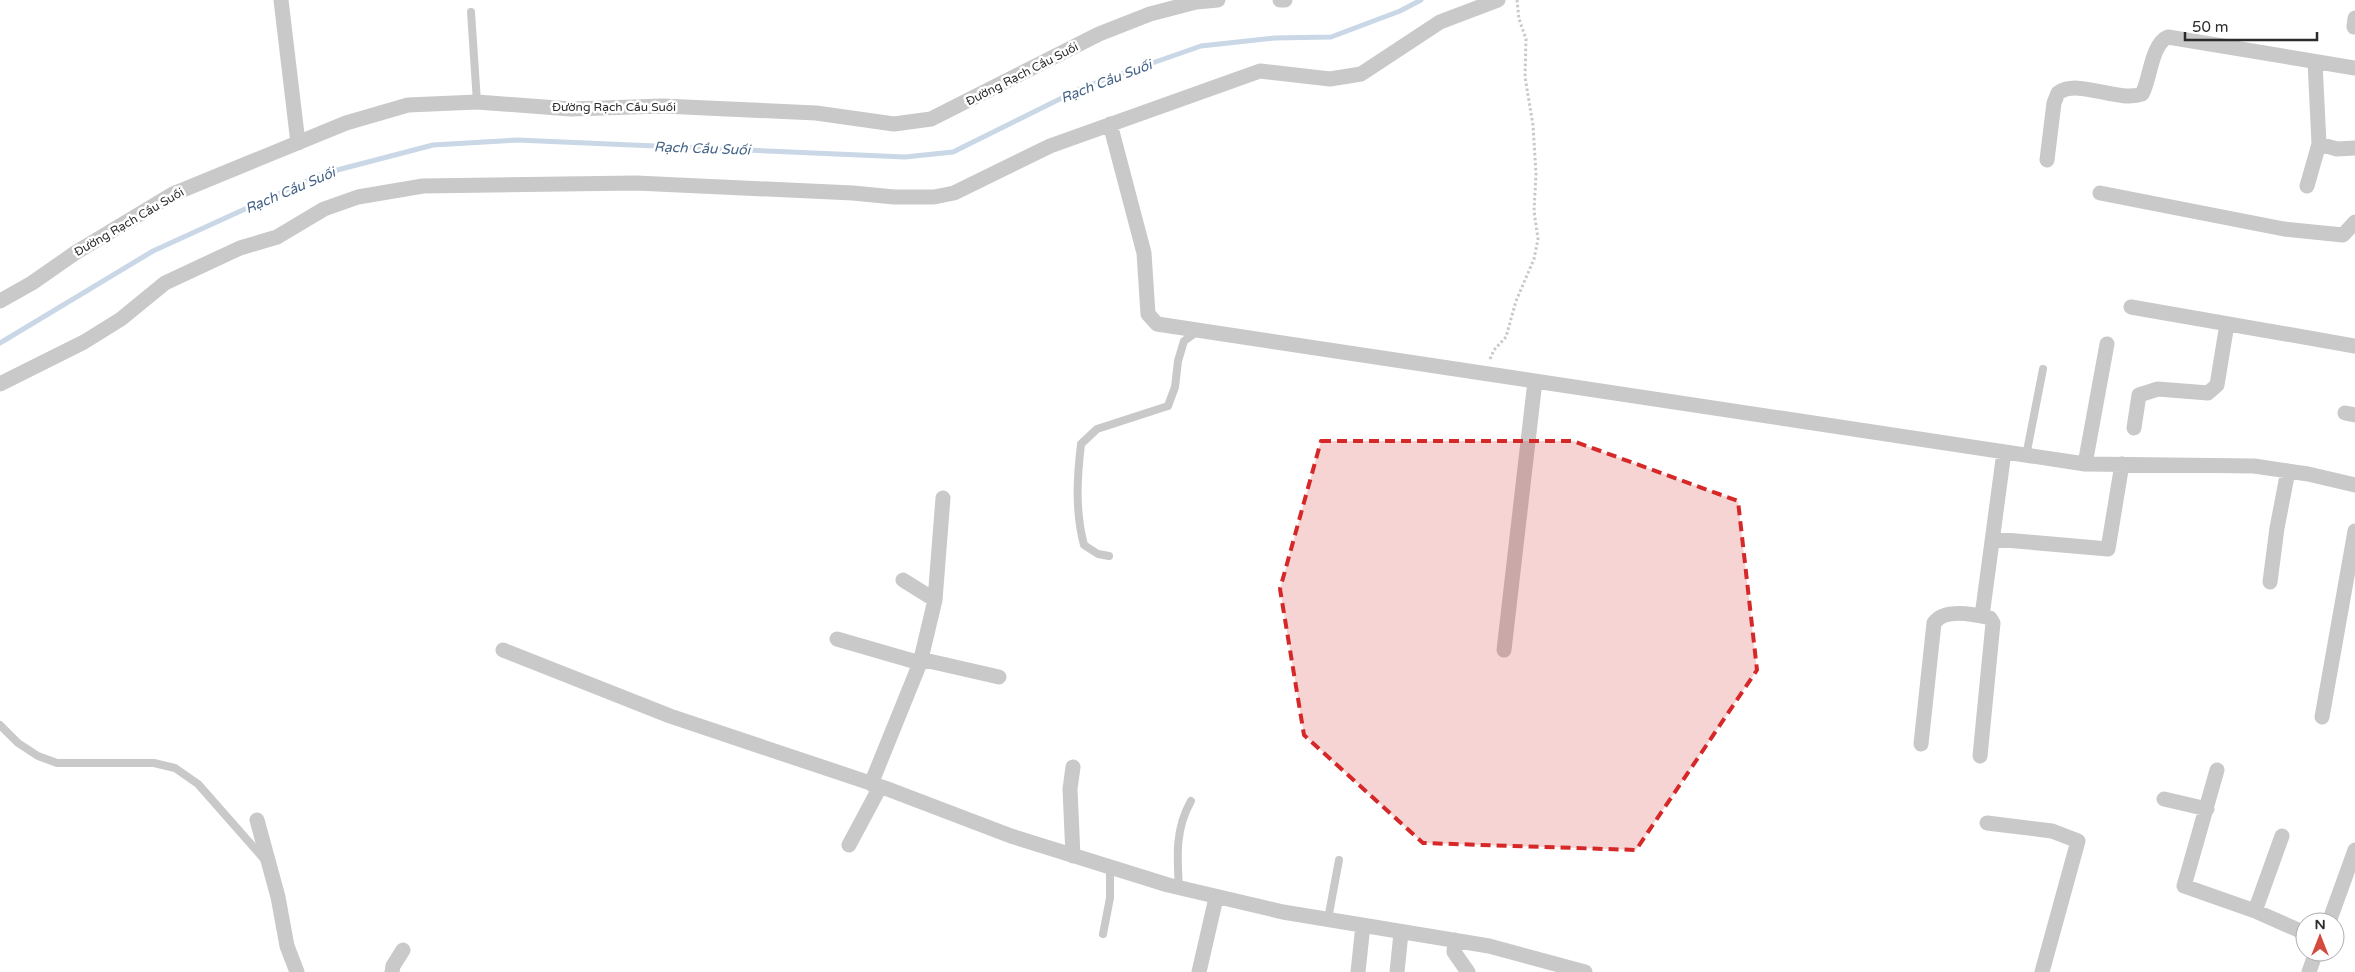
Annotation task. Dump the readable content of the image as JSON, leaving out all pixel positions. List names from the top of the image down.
{
  "streets": {
    "street": ["Đường Rạch Cầu Suối"]
  },
  "water": ["Rạch Cầu Suối"],
  "scale_bar": "50 m",
  "north": "top"
}
